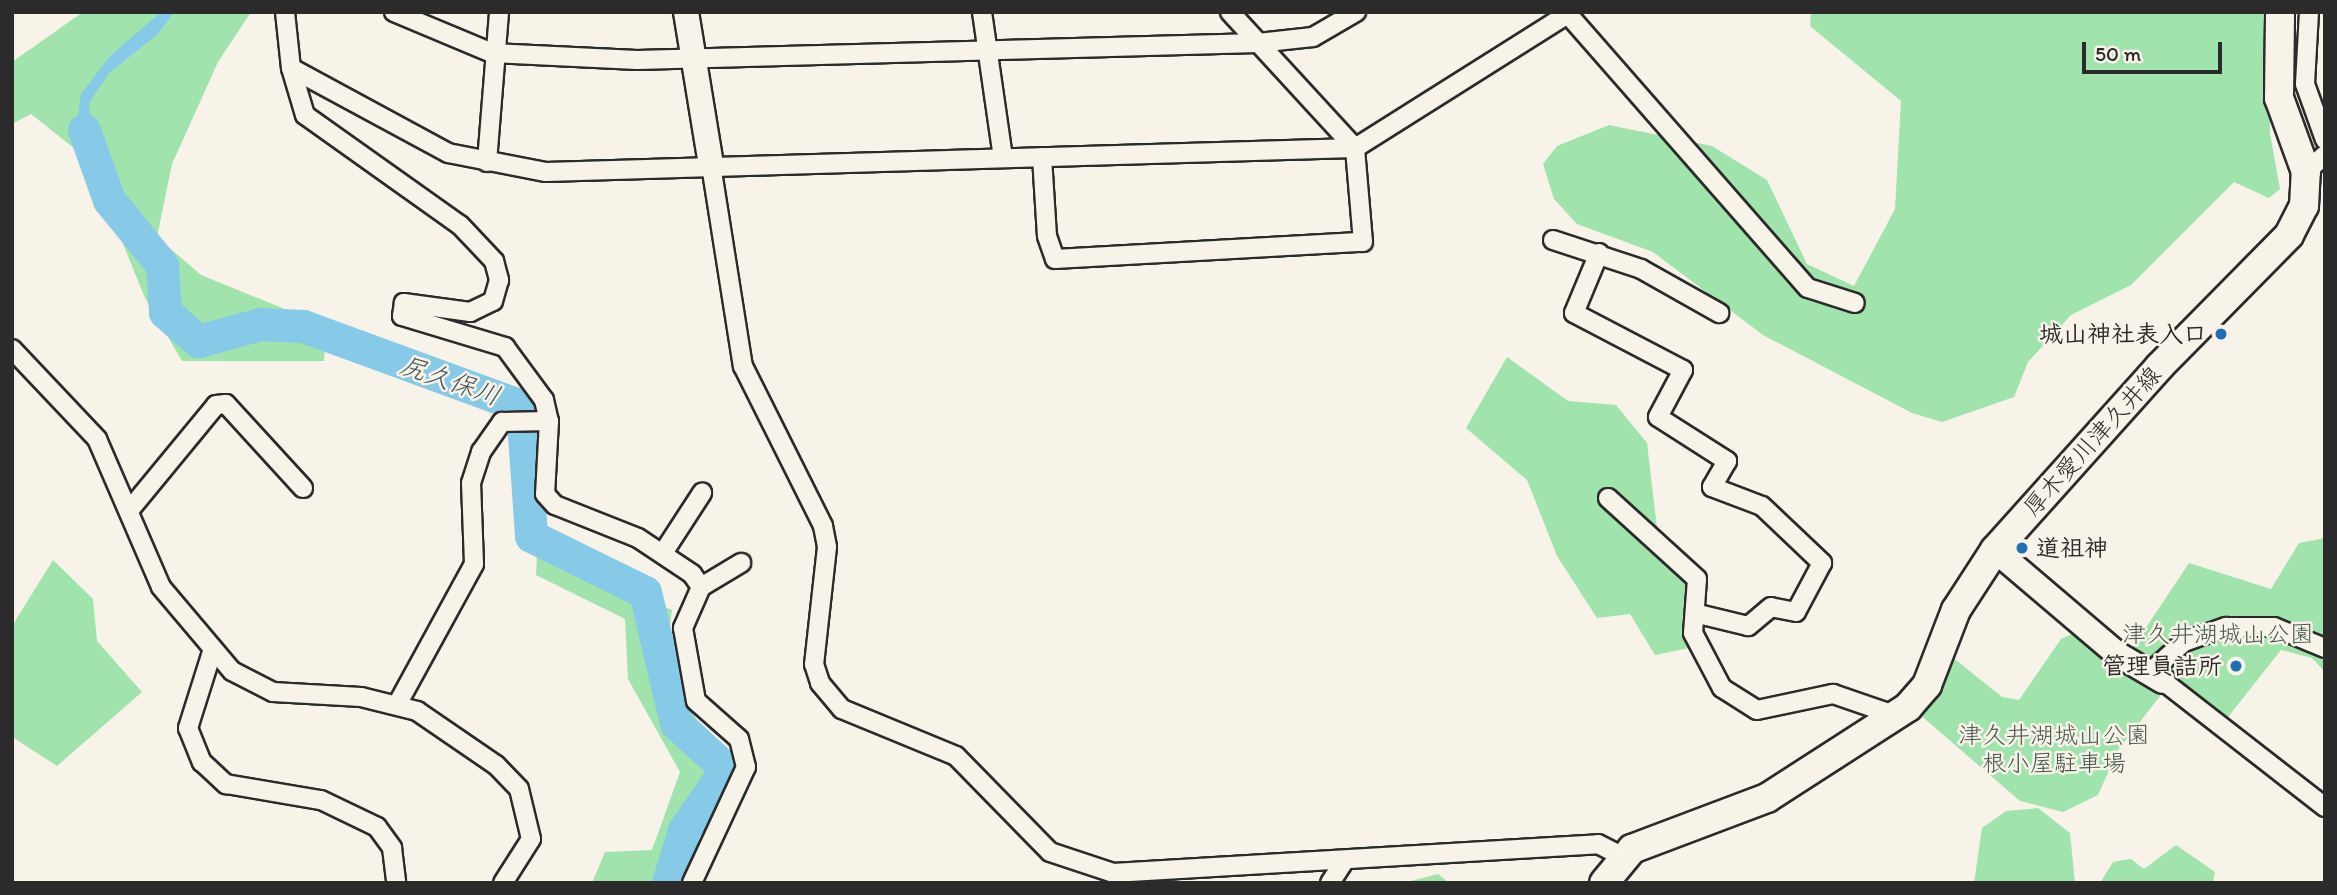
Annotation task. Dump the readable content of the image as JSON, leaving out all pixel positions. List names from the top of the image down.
{
  "streets": {
    "main road": ["厚木愛川津久井線"]
  },
  "water": ["尻久保川"],
  "parks": ["津久井湖城山公園", "津久井湖城山公園 根小屋駐車場"],
  "places": ["城山神社表入口", "道祖神", "管理員詰所"],
  "scale_bar": "50 m"
}
